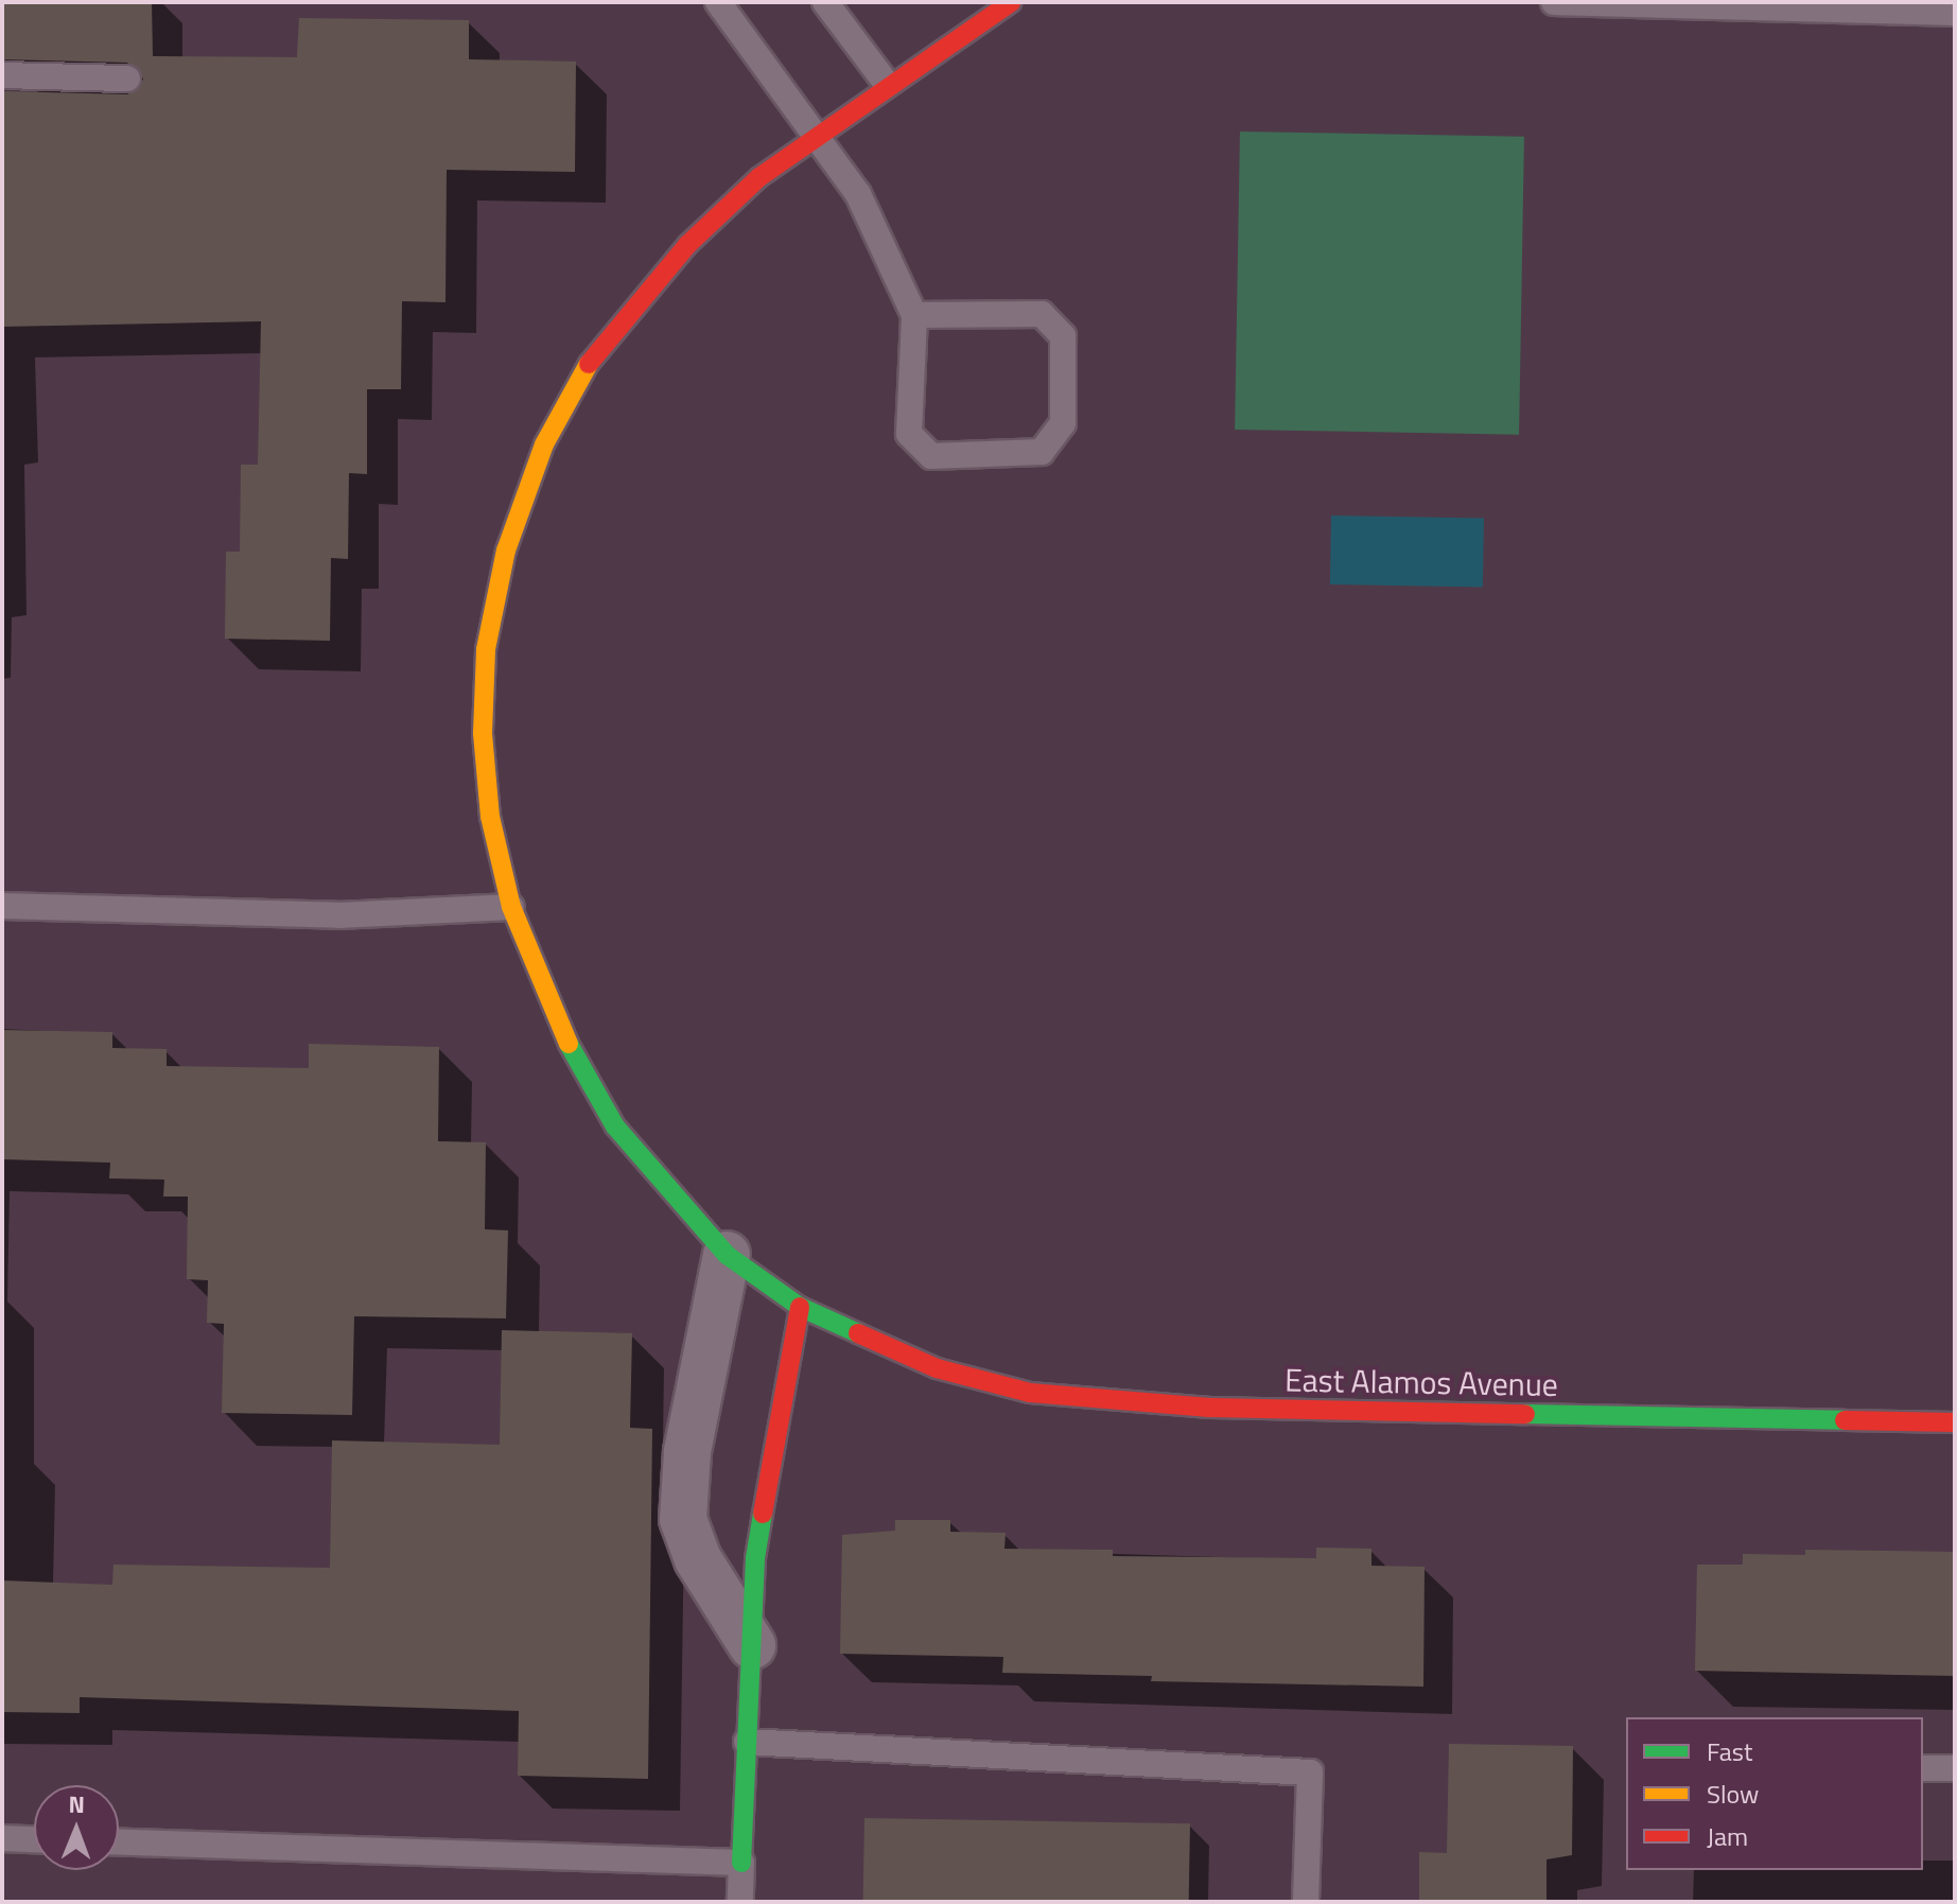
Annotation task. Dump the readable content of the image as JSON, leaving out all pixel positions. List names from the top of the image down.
{
  "streets": {
    "street": ["East Alamos Avenue"]
  },
  "legend": ["Fast", "Slow", "Jam"],
  "north": "top"
}
